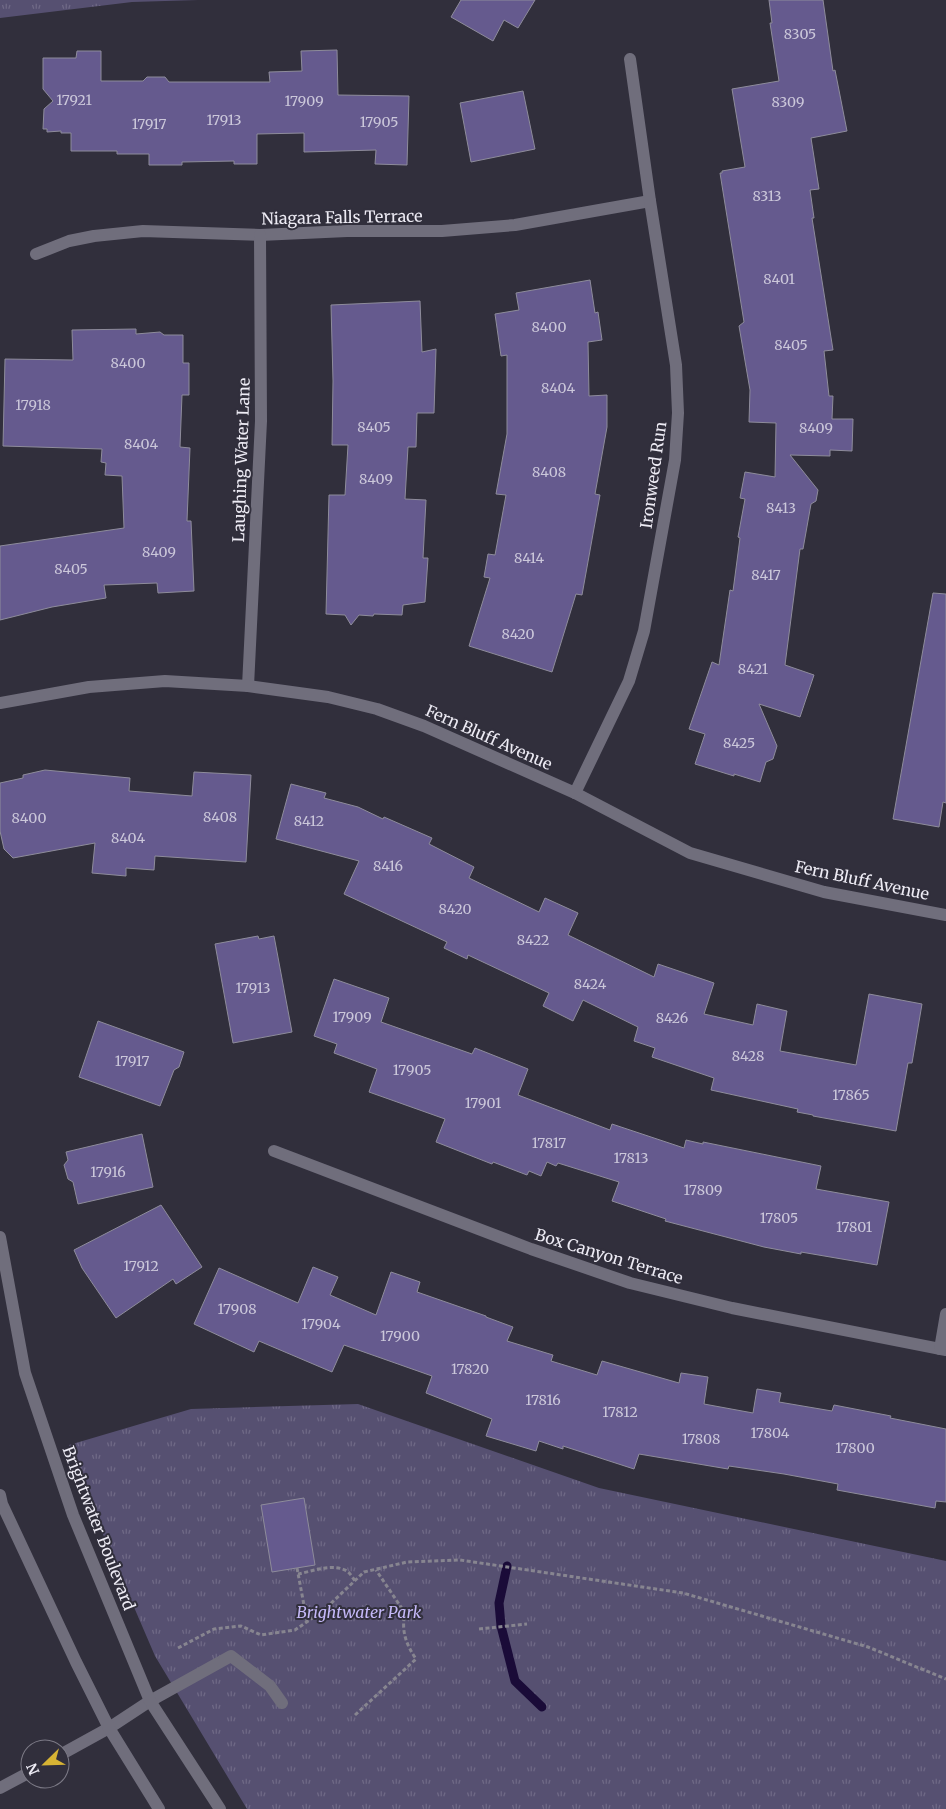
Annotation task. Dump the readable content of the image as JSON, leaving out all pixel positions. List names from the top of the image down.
{
  "streets": {
    "street": [
      "Niagara Falls Terrace",
      "Laughing Water Lane",
      "Ironweed Run",
      "Fern Bluff Avenue",
      "Box Canyon Terrace",
      "Brightwater Boulevard"
    ]
  },
  "crossings": [
    ["Niagara Falls Terrace", "Laughing Water Lane"],
    ["Niagara Falls Terrace", "Ironweed Run"],
    ["Laughing Water Lane", "Fern Bluff Avenue"],
    ["Ironweed Run", "Fern Bluff Avenue"]
  ],
  "parks": ["Brightwater Park"],
  "house_numbers": [
    "8305",
    "17921",
    "17909",
    "8309",
    "17913",
    "17905",
    "17917",
    "8313",
    "8401",
    "8400",
    "8405",
    "8400",
    "8404",
    "17918",
    "8405",
    "8409",
    "8404",
    "8408",
    "8409",
    "8413",
    "8409",
    "8414",
    "8405",
    "8417",
    "8420",
    "8421",
    "8425",
    "8408",
    "8400",
    "8412",
    "8404",
    "8416",
    "8420",
    "8422",
    "8424",
    "17913",
    "17909",
    "8426",
    "8428",
    "17917",
    "17905",
    "17865",
    "17901",
    "17817",
    "17813",
    "17916",
    "17809",
    "17805",
    "17801",
    "17912",
    "17908",
    "17904",
    "17900",
    "17820",
    "17816",
    "17812",
    "17804",
    "17808",
    "17800"
  ],
  "north": "bottom left"
}
